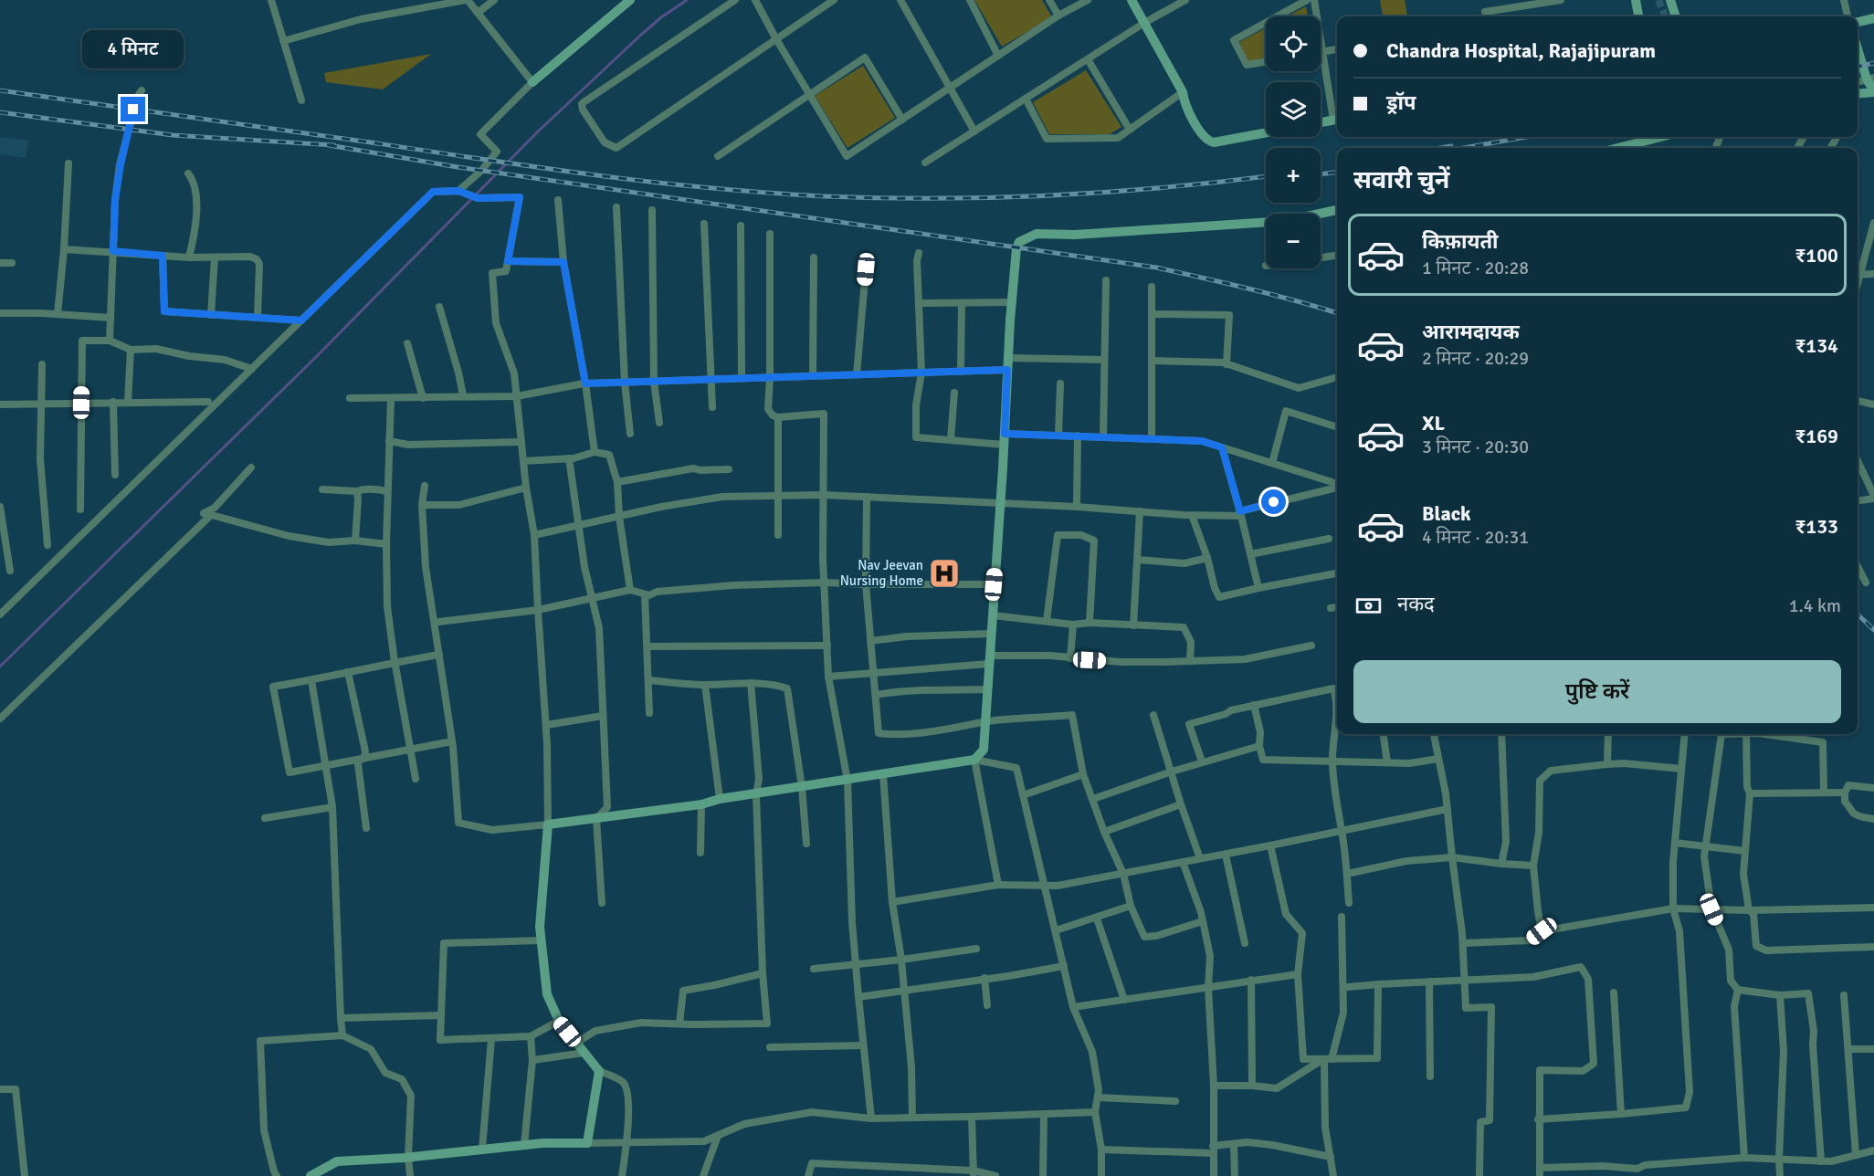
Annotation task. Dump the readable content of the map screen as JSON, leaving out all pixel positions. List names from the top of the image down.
{
  "places": {
    "hospital": ["Nav Jeevan Nursing Home"]
  },
  "page": {
    "map_buttons": ["+", "−"],
    "banner": ["Chandra Hospital, Rajajipuram", "ड्रॉप"],
    "bubble": "4 मिनट",
    "heading": "सवारी चुनें",
    "list": [
      {
        "name": "किफ़ायती",
        "note": "1 मिनट · 20:28",
        "value": "₹100"
      },
      {
        "name": "आरामदायक",
        "note": "2 मिनट · 20:29",
        "value": "₹134"
      },
      {
        "name": "XL",
        "note": "3 मिनट · 20:30",
        "value": "₹169"
      },
      {
        "name": "Black",
        "note": "4 मिनट · 20:31",
        "value": "₹133"
      }
    ],
    "pay": ["नकद", "1.4 km"],
    "buttons": "पुष्टि करें"
  }
}
